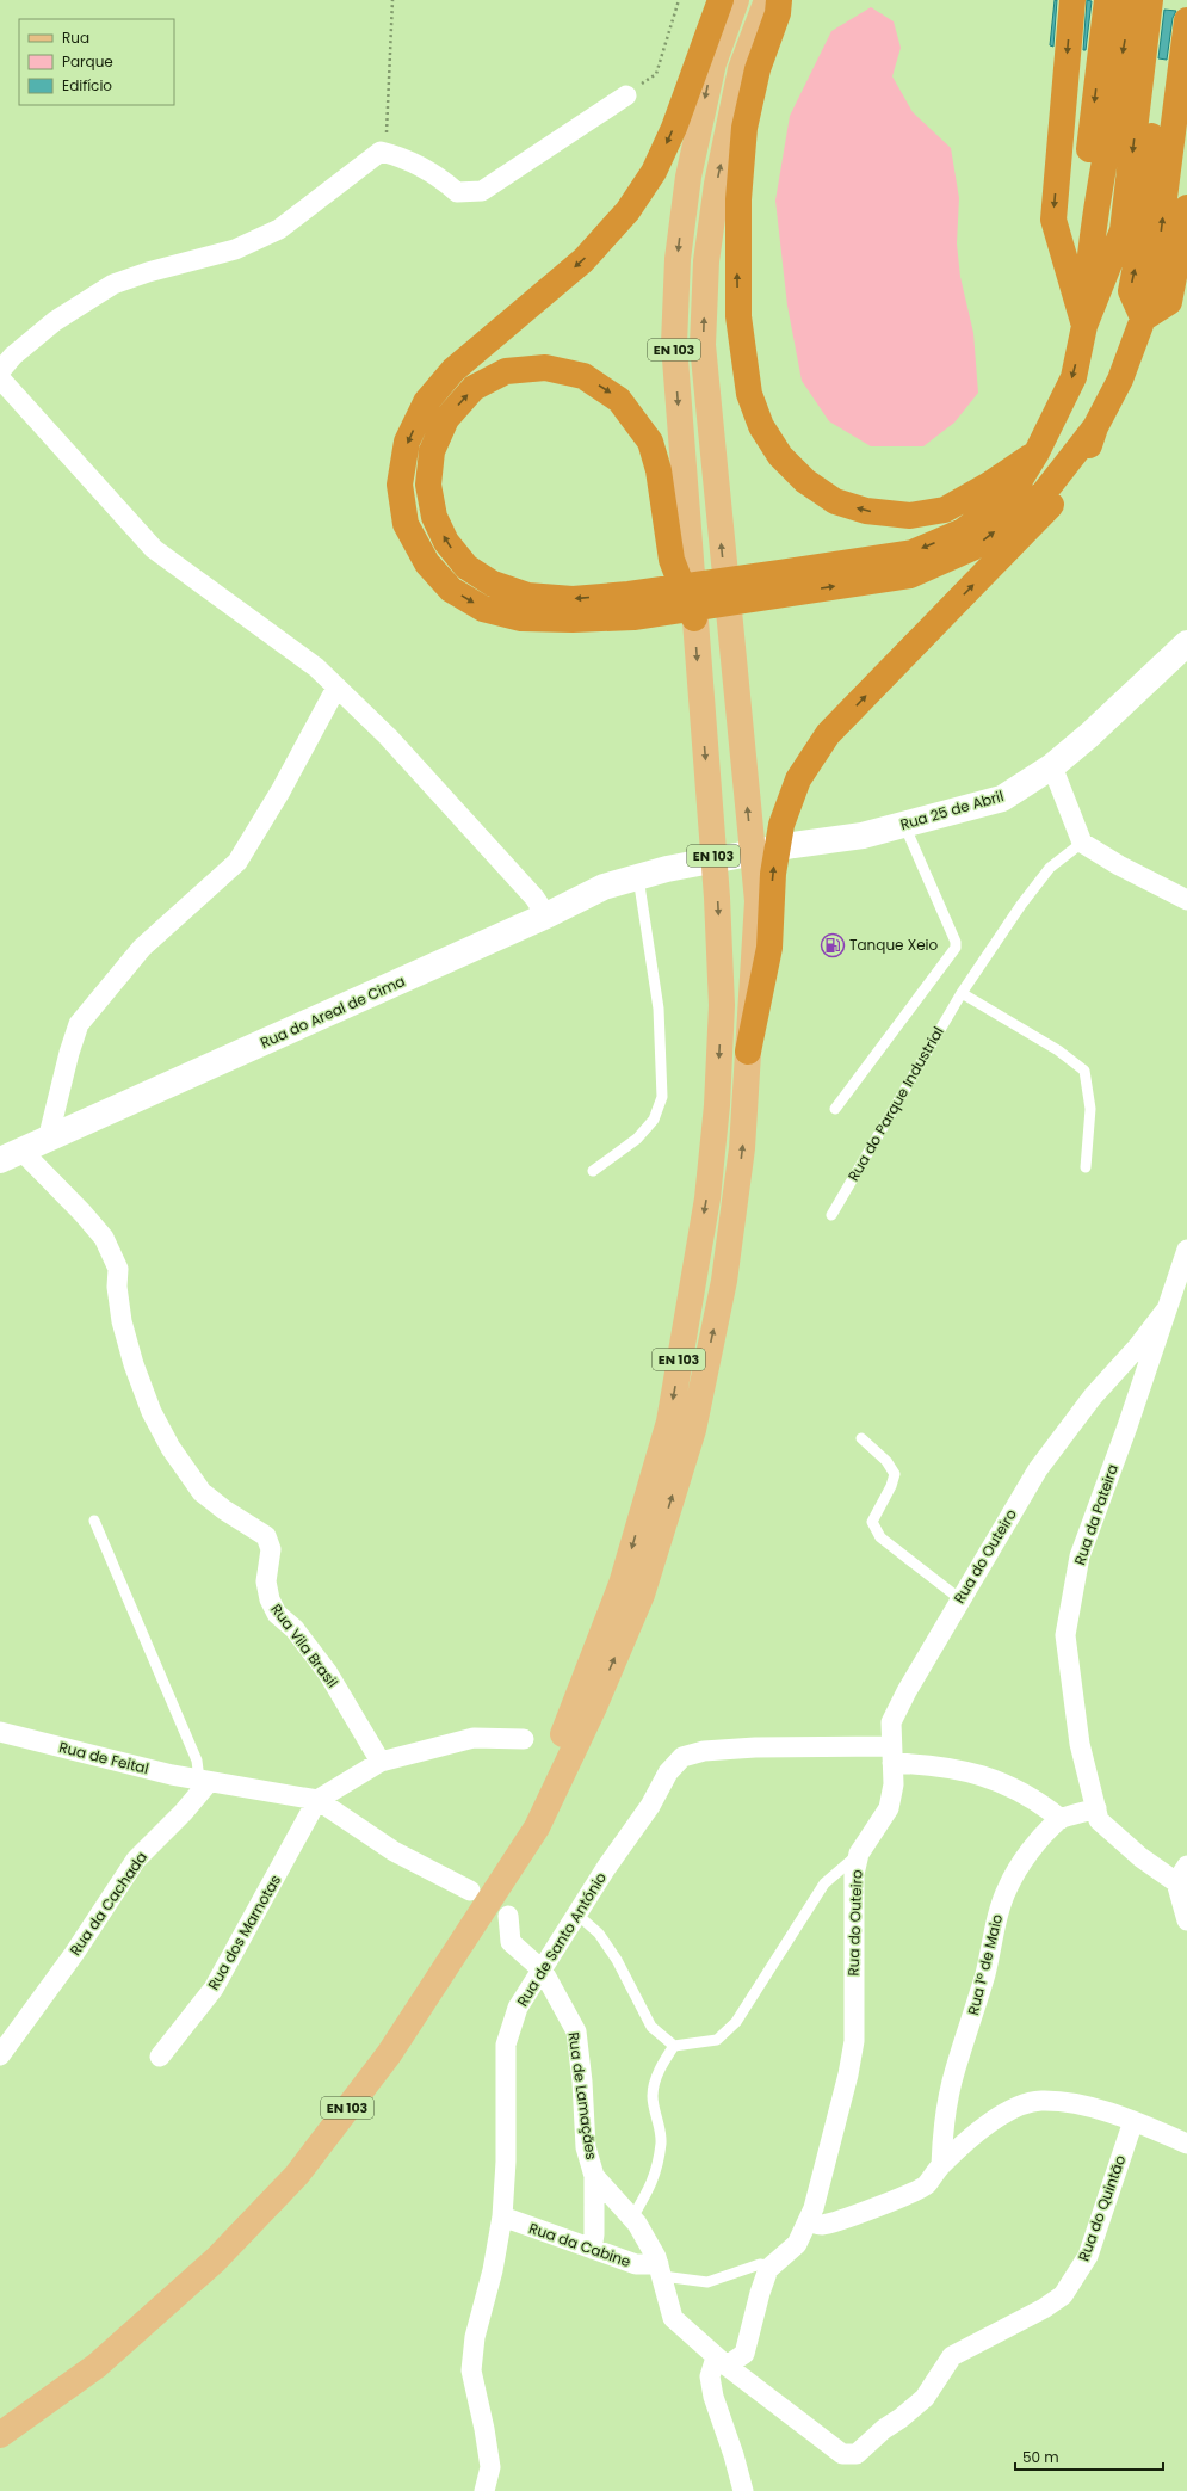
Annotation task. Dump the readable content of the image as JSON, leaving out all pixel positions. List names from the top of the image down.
{
  "streets": {
    "main road": ["EN 103", "Rua 25 de Abril", "Rua do Areal de Cima"],
    "street": [
      "Rua da Pateira",
      "Rua do Outeiro",
      "Rua Vila Brasil",
      "Rua de Feital",
      "Rua da Cachada",
      "Rua dos Marnotas",
      "Rua de Santo António",
      "Rua 1º de Maio",
      "Rua de Lamaçães",
      "Rua do Quintão",
      "Rua da Cabine"
    ],
    "lane": ["Rua do Parque Industrial"]
  },
  "crossings": [
    ["Rua 25 de Abril", "Rua do Areal de Cima"],
    ["Rua do Areal de Cima", "Rua Vila Brasil"],
    ["Rua da Pateira", "Rua do Outeiro"],
    ["Rua do Outeiro", "Rua de Santo António"],
    ["Rua do Outeiro", "Rua de Lamaçães"],
    ["Rua do Outeiro", "Rua do Quintão"],
    ["Rua de Feital", "Rua da Cachada"],
    ["Rua de Santo António", "Rua 1º de Maio"],
    ["Rua de Santo António", "Rua de Lamaçães"],
    ["Rua de Santo António", "Rua da Cabine"],
    ["Rua de Lamaçães", "Rua do Quintão"],
    ["Rua de Lamaçães", "Rua da Cabine"]
  ],
  "places": {
    "fuel station": ["Tanque Xeio"]
  },
  "legend": ["Rua", "Parque", "Edifício"],
  "scale_bar": "50 m"
}
